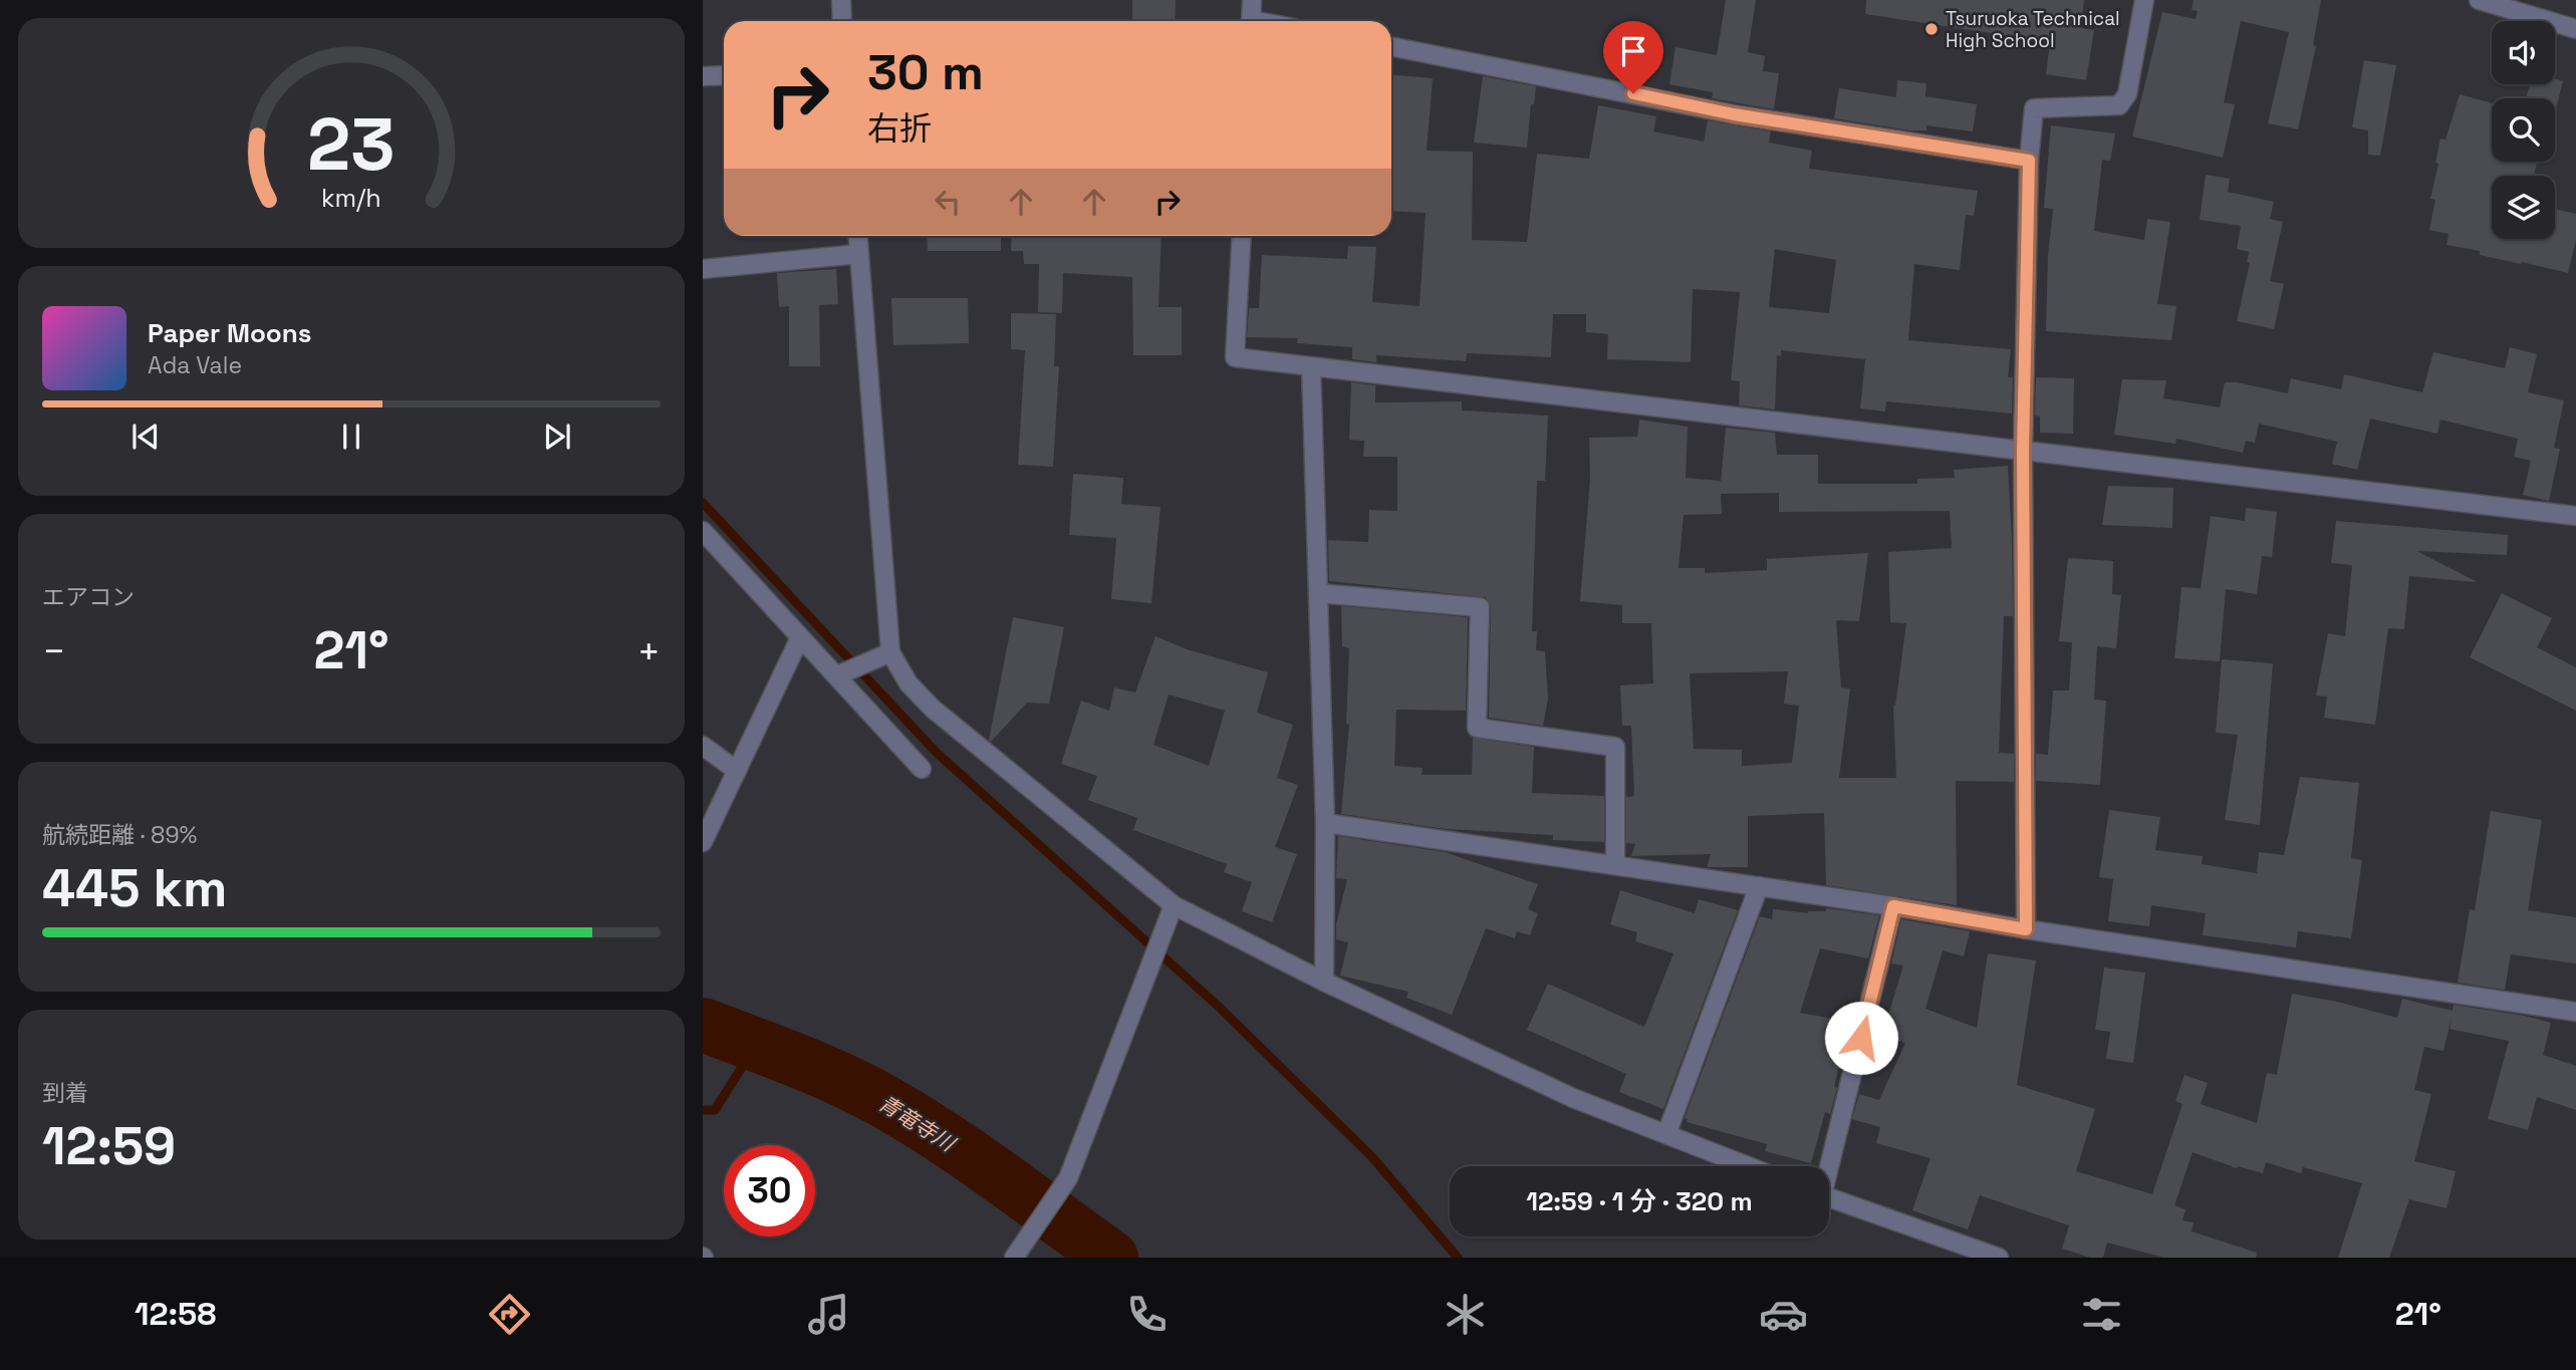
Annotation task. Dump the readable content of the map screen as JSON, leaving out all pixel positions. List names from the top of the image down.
{
  "water": ["青竜寺川"],
  "places": ["Tsuruoka Technical High School"],
  "page": {
    "turn": ["30 m", "右折"],
    "song": ["Paper Moons", "Ada Vale"],
    "tile": [
      "エアコン",
      ["航続距離 · 89%", "445 km"],
      ["到着", "12:59"]
    ],
    "heat": ["−", "21°", "+"],
    "limit": "30",
    "trip": "12:59 · 1 分 · 320 m",
    "tabs": ["12:58", "21°"],
    "gauge": ["23", "km/h"]
  }
}
